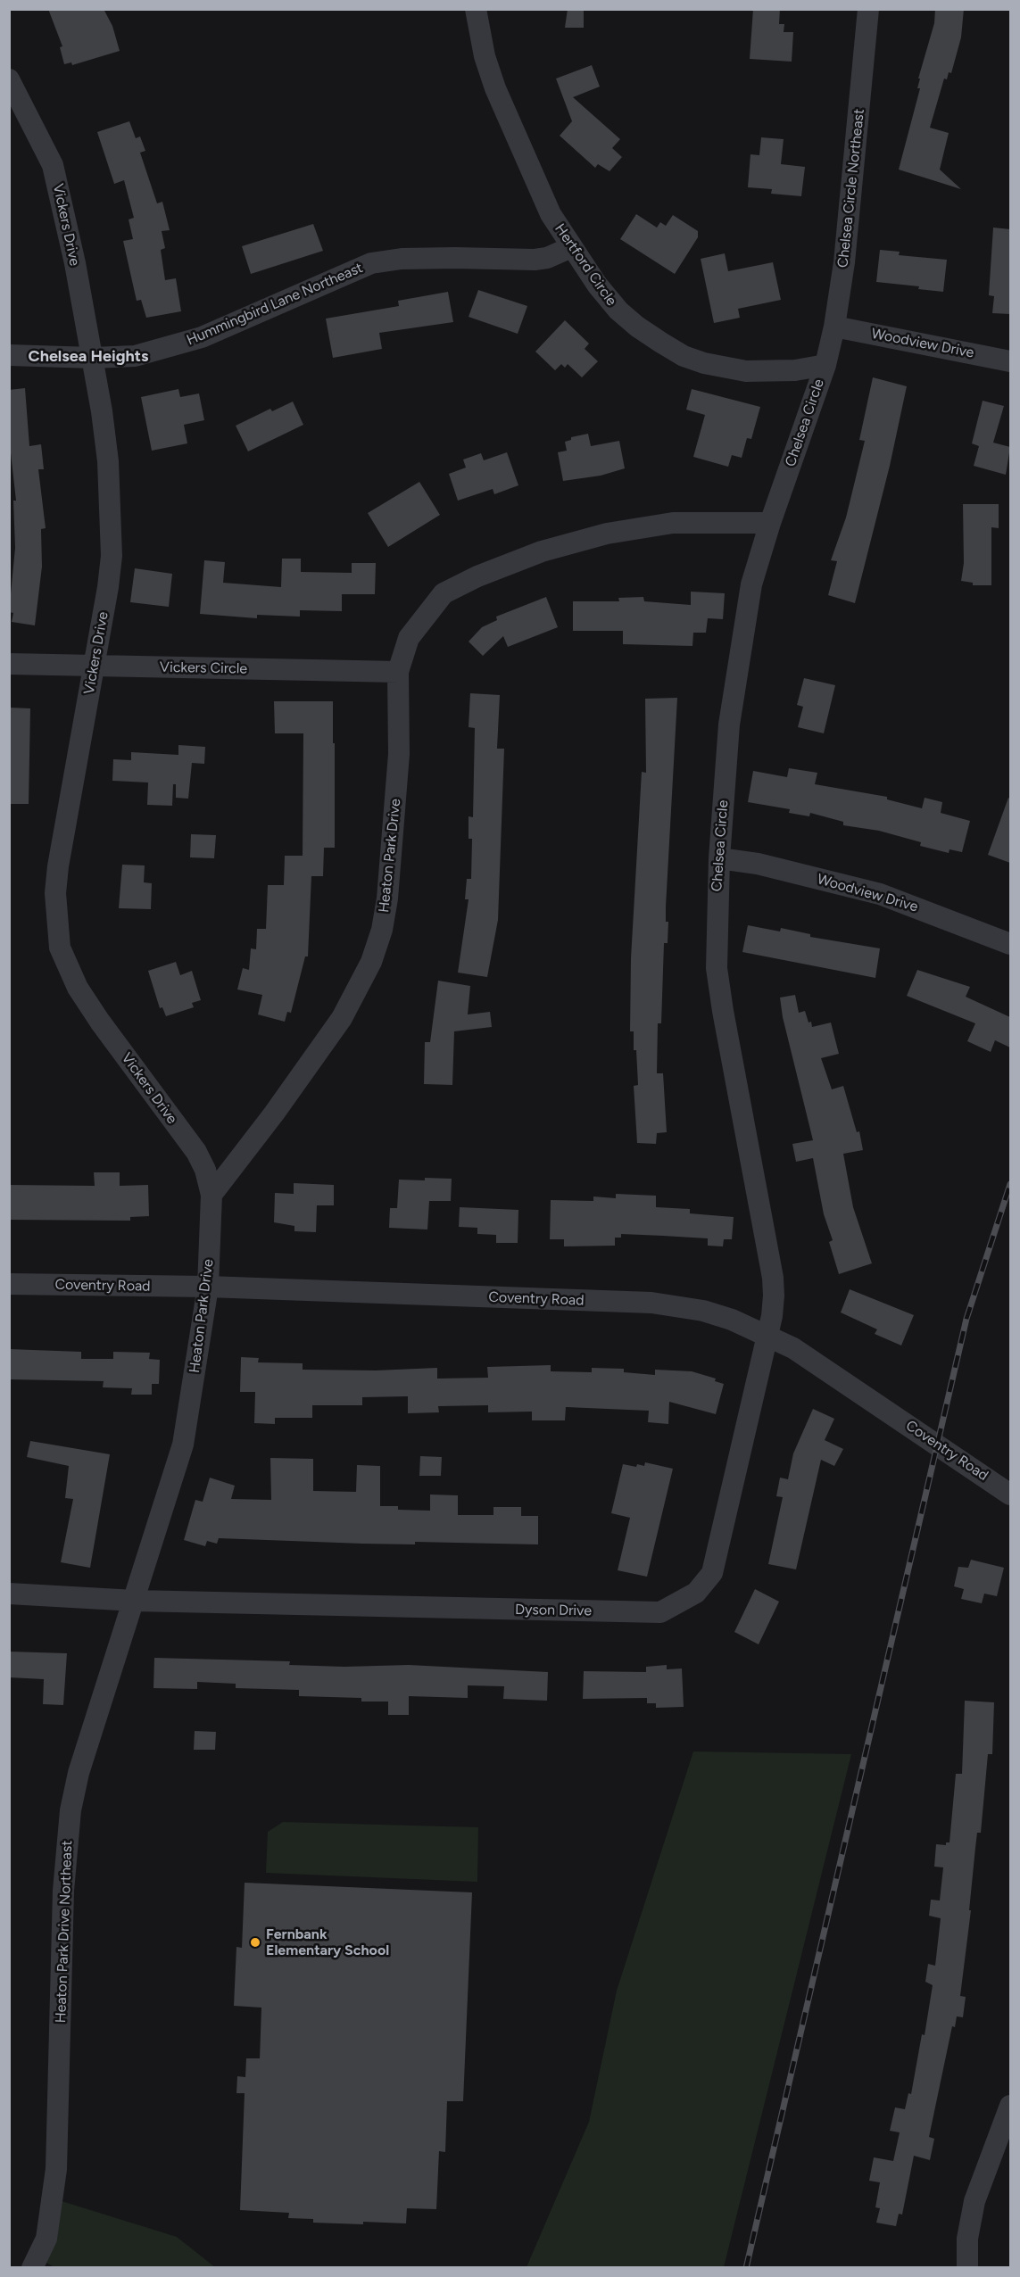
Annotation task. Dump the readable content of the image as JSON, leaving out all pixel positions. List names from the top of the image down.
{
  "streets": {
    "street": [
      "Chelsea Circle Northeast",
      "Vickers Drive",
      "Hertford Circle",
      "Hummingbird Lane Northeast",
      "Woodview Drive",
      "Chelsea Circle",
      "Vickers Circle",
      "Heaton Park Drive",
      "Coventry Road",
      "Dyson Drive",
      "Heaton Park Drive Northeast"
    ]
  },
  "crossings": [
    ["Chelsea Circle Northeast", "Hertford Circle"],
    ["Chelsea Circle Northeast", "Woodview Drive"],
    ["Chelsea Circle Northeast", "Chelsea Circle"],
    ["Vickers Drive", "Hummingbird Lane Northeast"],
    ["Vickers Drive", "Vickers Circle"],
    ["Vickers Drive", "Heaton Park Drive"],
    ["Hertford Circle", "Hummingbird Lane Northeast"],
    ["Hertford Circle", "Chelsea Circle"],
    ["Woodview Drive", "Chelsea Circle"],
    ["Chelsea Circle", "Heaton Park Drive"],
    ["Chelsea Circle", "Coventry Road"],
    ["Chelsea Circle", "Dyson Drive"],
    ["Vickers Circle", "Heaton Park Drive"],
    ["Heaton Park Drive", "Coventry Road"],
    ["Heaton Park Drive", "Dyson Drive"],
    ["Heaton Park Drive", "Heaton Park Drive Northeast"],
    ["Coventry Road", "Dyson Drive"],
    ["Dyson Drive", "Heaton Park Drive Northeast"]
  ],
  "districts": ["Chelsea Heights"],
  "places": ["Fernbank Elementary School"]
}
